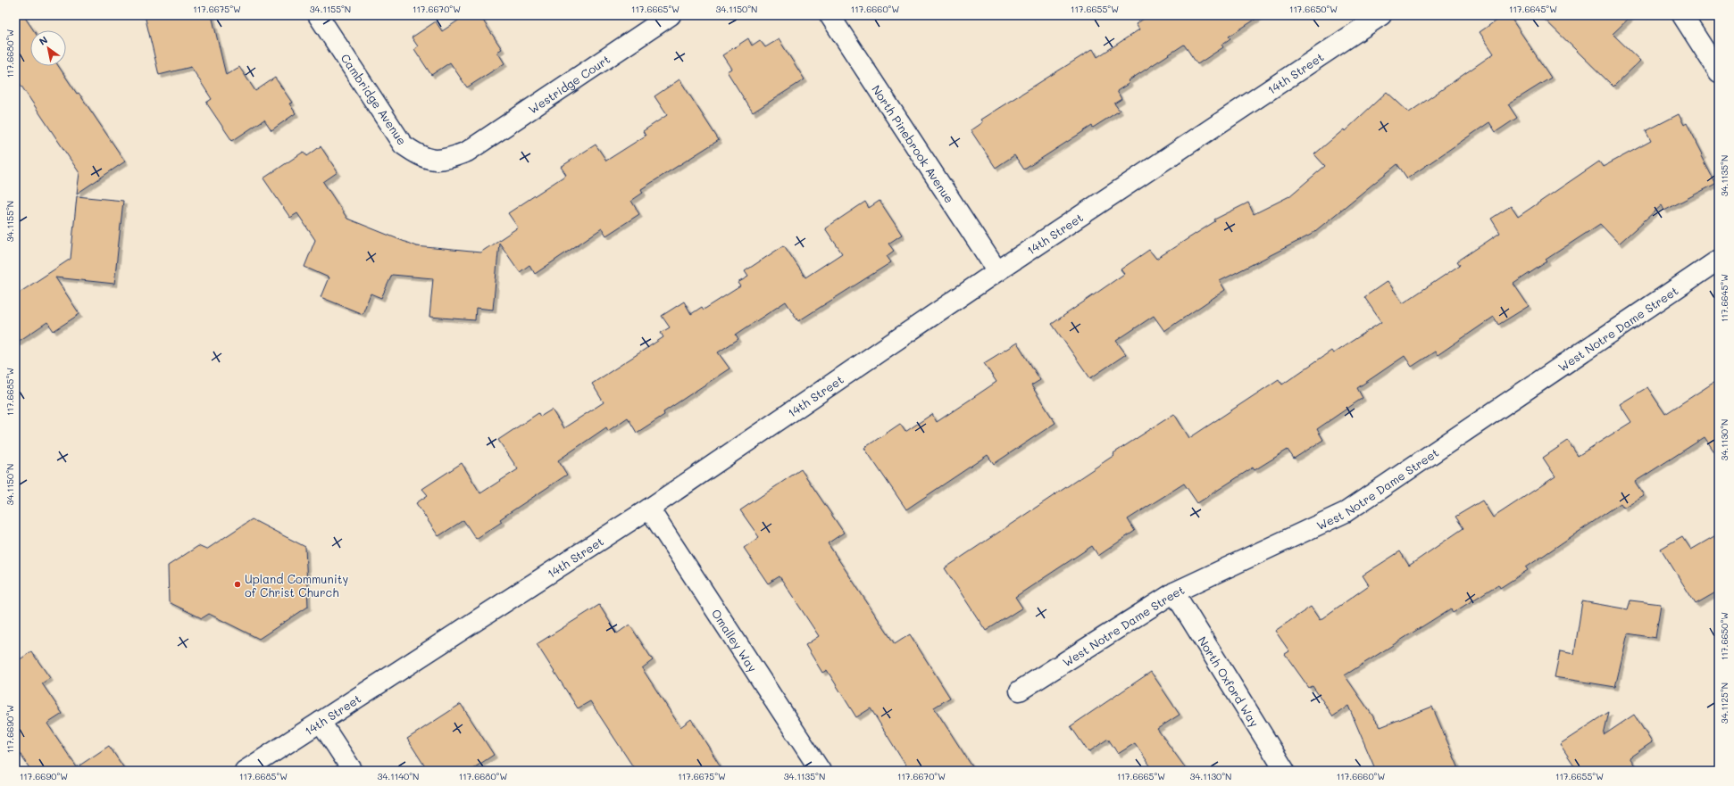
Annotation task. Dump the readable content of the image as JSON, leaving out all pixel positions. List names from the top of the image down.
{
  "streets": {
    "street": [
      "14th Street",
      "Westridge Court",
      "Cambridge Avenue",
      "North Pinebrook Avenue",
      "West Notre Dame Street",
      "Omalley Way",
      "North Oxford Way"
    ]
  },
  "crossings": [
    ["14th Street", "North Pinebrook Avenue"],
    ["14th Street", "Omalley Way"],
    ["Westridge Court", "Cambridge Avenue"],
    ["West Notre Dame Street", "North Oxford Way"]
  ],
  "places": ["Upland Community of Christ Church"],
  "north": "top left",
  "coordinates": [
    "117.6675°W",
    "34.1155°N",
    "117.6670°W",
    "117.6665°W",
    "34.1150°N",
    "117.6660°W",
    "117.6655°W",
    "117.6650°W",
    "117.6645°W",
    "117.6680°W",
    "34.1135°N",
    "117.6685°W",
    "34.1130°N",
    "34.1125°N",
    "117.6690°W",
    "34.1140°N"
  ]
}
